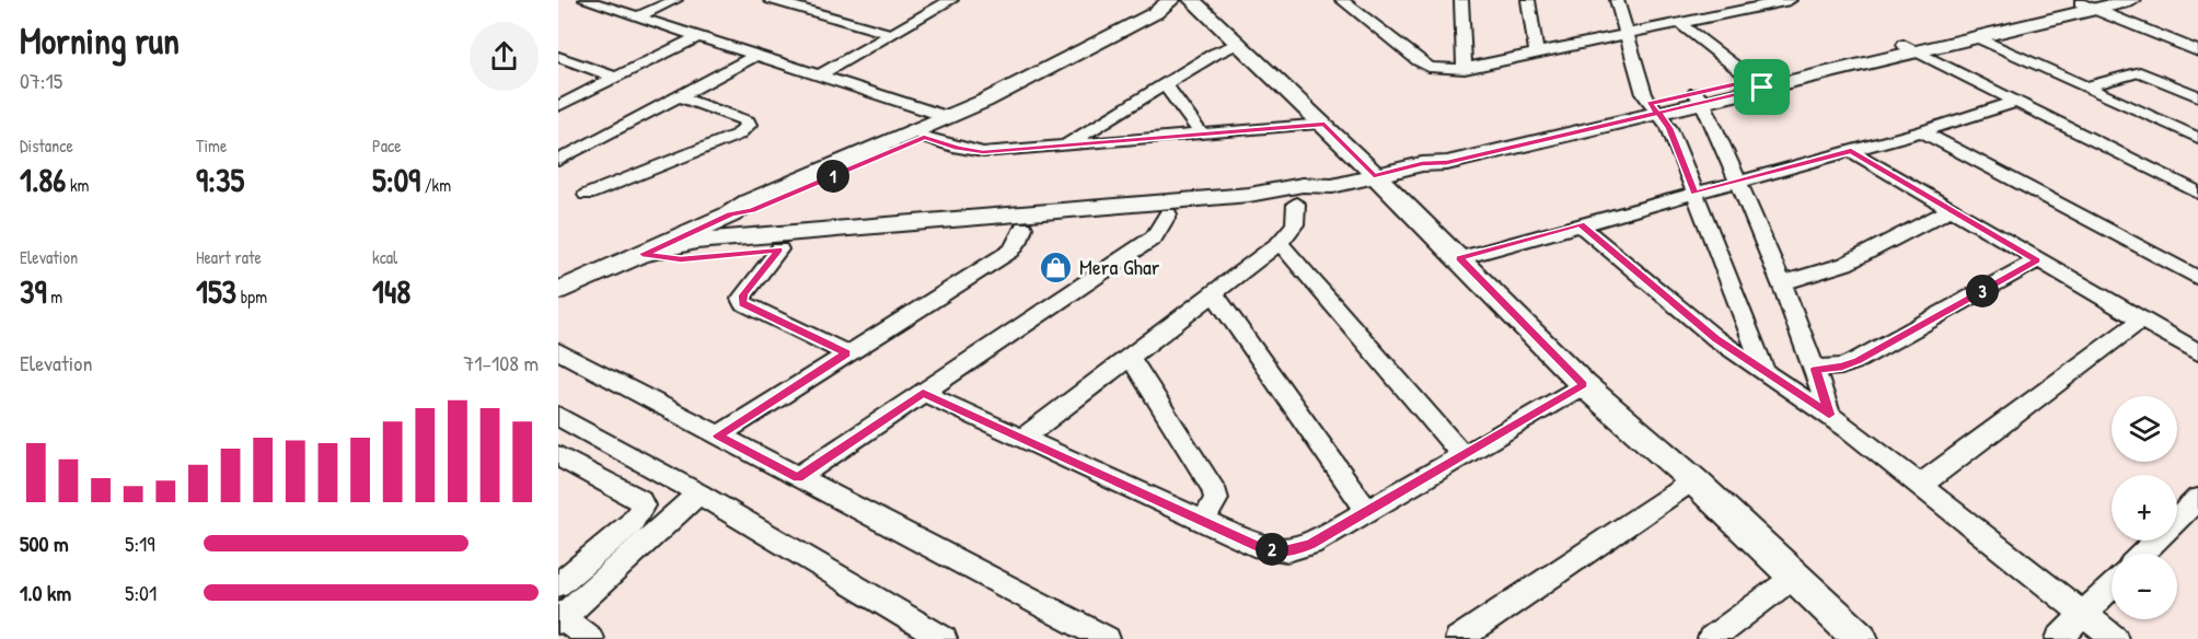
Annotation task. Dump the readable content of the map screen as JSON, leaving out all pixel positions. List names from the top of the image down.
{
  "places": {
    "shop": ["Mera Ghar"]
  },
  "page": {
    "heading": ["Morning run", "07:15"],
    "stats": [
      ["Distance", "1.86 km"],
      ["Time", "9:35"],
      ["Pace", "5:09 /km"],
      ["Elevation", "39 m"],
      ["Heart rate", "153 bpm"],
      ["kcal", "148"]
    ],
    "pins": ["1", "3", "2"],
    "chart": ["Elevation", "71–108 m"],
    "map_buttons": ["+", "−"],
    "list": [
      {
        "name": "500 m",
        "note": "5:19"
      },
      {
        "name": "1.0 km",
        "note": "5:01"
      }
    ]
  }
}
